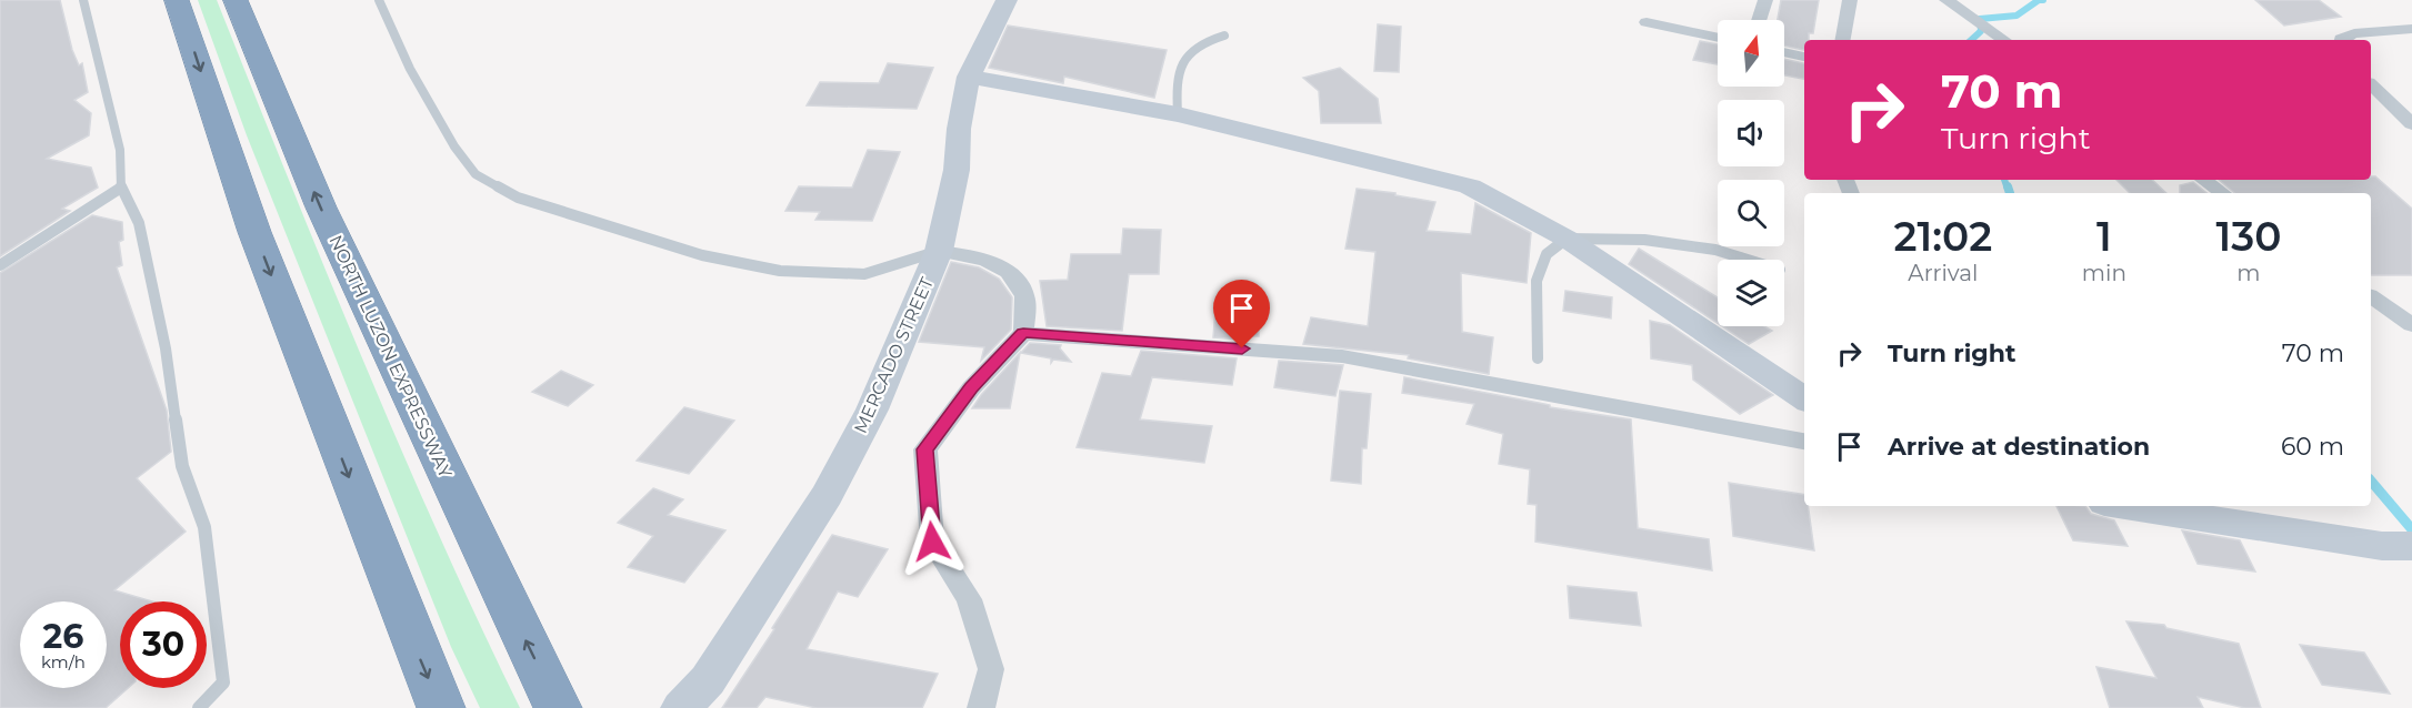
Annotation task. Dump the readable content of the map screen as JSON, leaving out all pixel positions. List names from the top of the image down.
{
  "streets": {
    "highway": ["NORTH LUZON EXPRESSWAY"],
    "main road": ["MERCADO STREET"]
  },
  "north": "top",
  "page": {
    "turn": ["70 m", "Turn right"],
    "eta": [
      "21:02",
      "Arrival",
      "1",
      "min",
      "130",
      "m"
    ],
    "list": [
      {
        "name": "Turn right",
        "value": "70 m"
      },
      {
        "name": "Arrive at destination",
        "value": "60 m"
      }
    ],
    "speed": "26 km/h",
    "limit": "30"
  }
}
